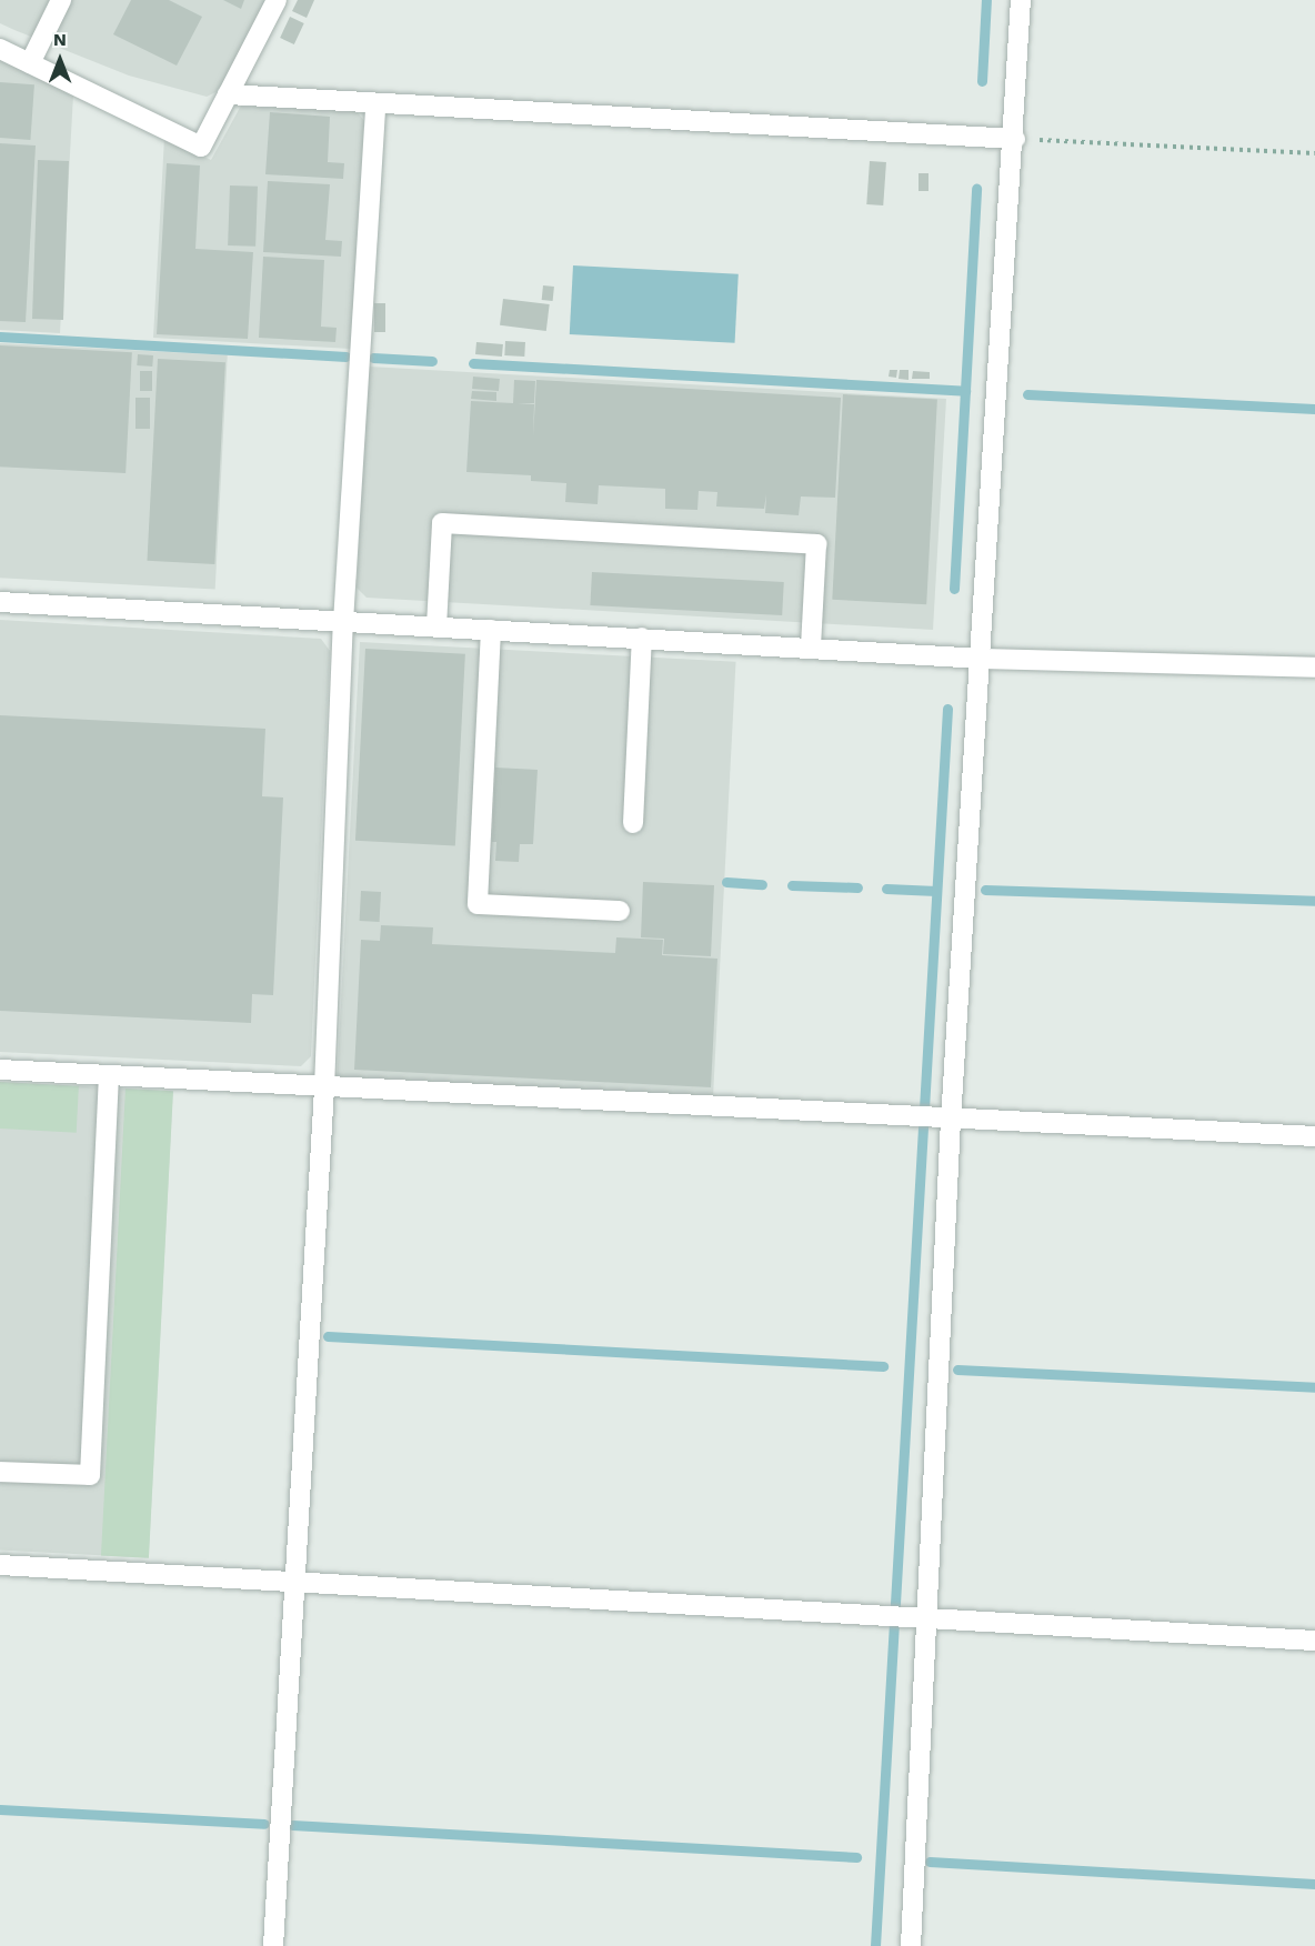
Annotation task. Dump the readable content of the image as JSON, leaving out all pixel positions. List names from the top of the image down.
{
  "north": "top"
}
